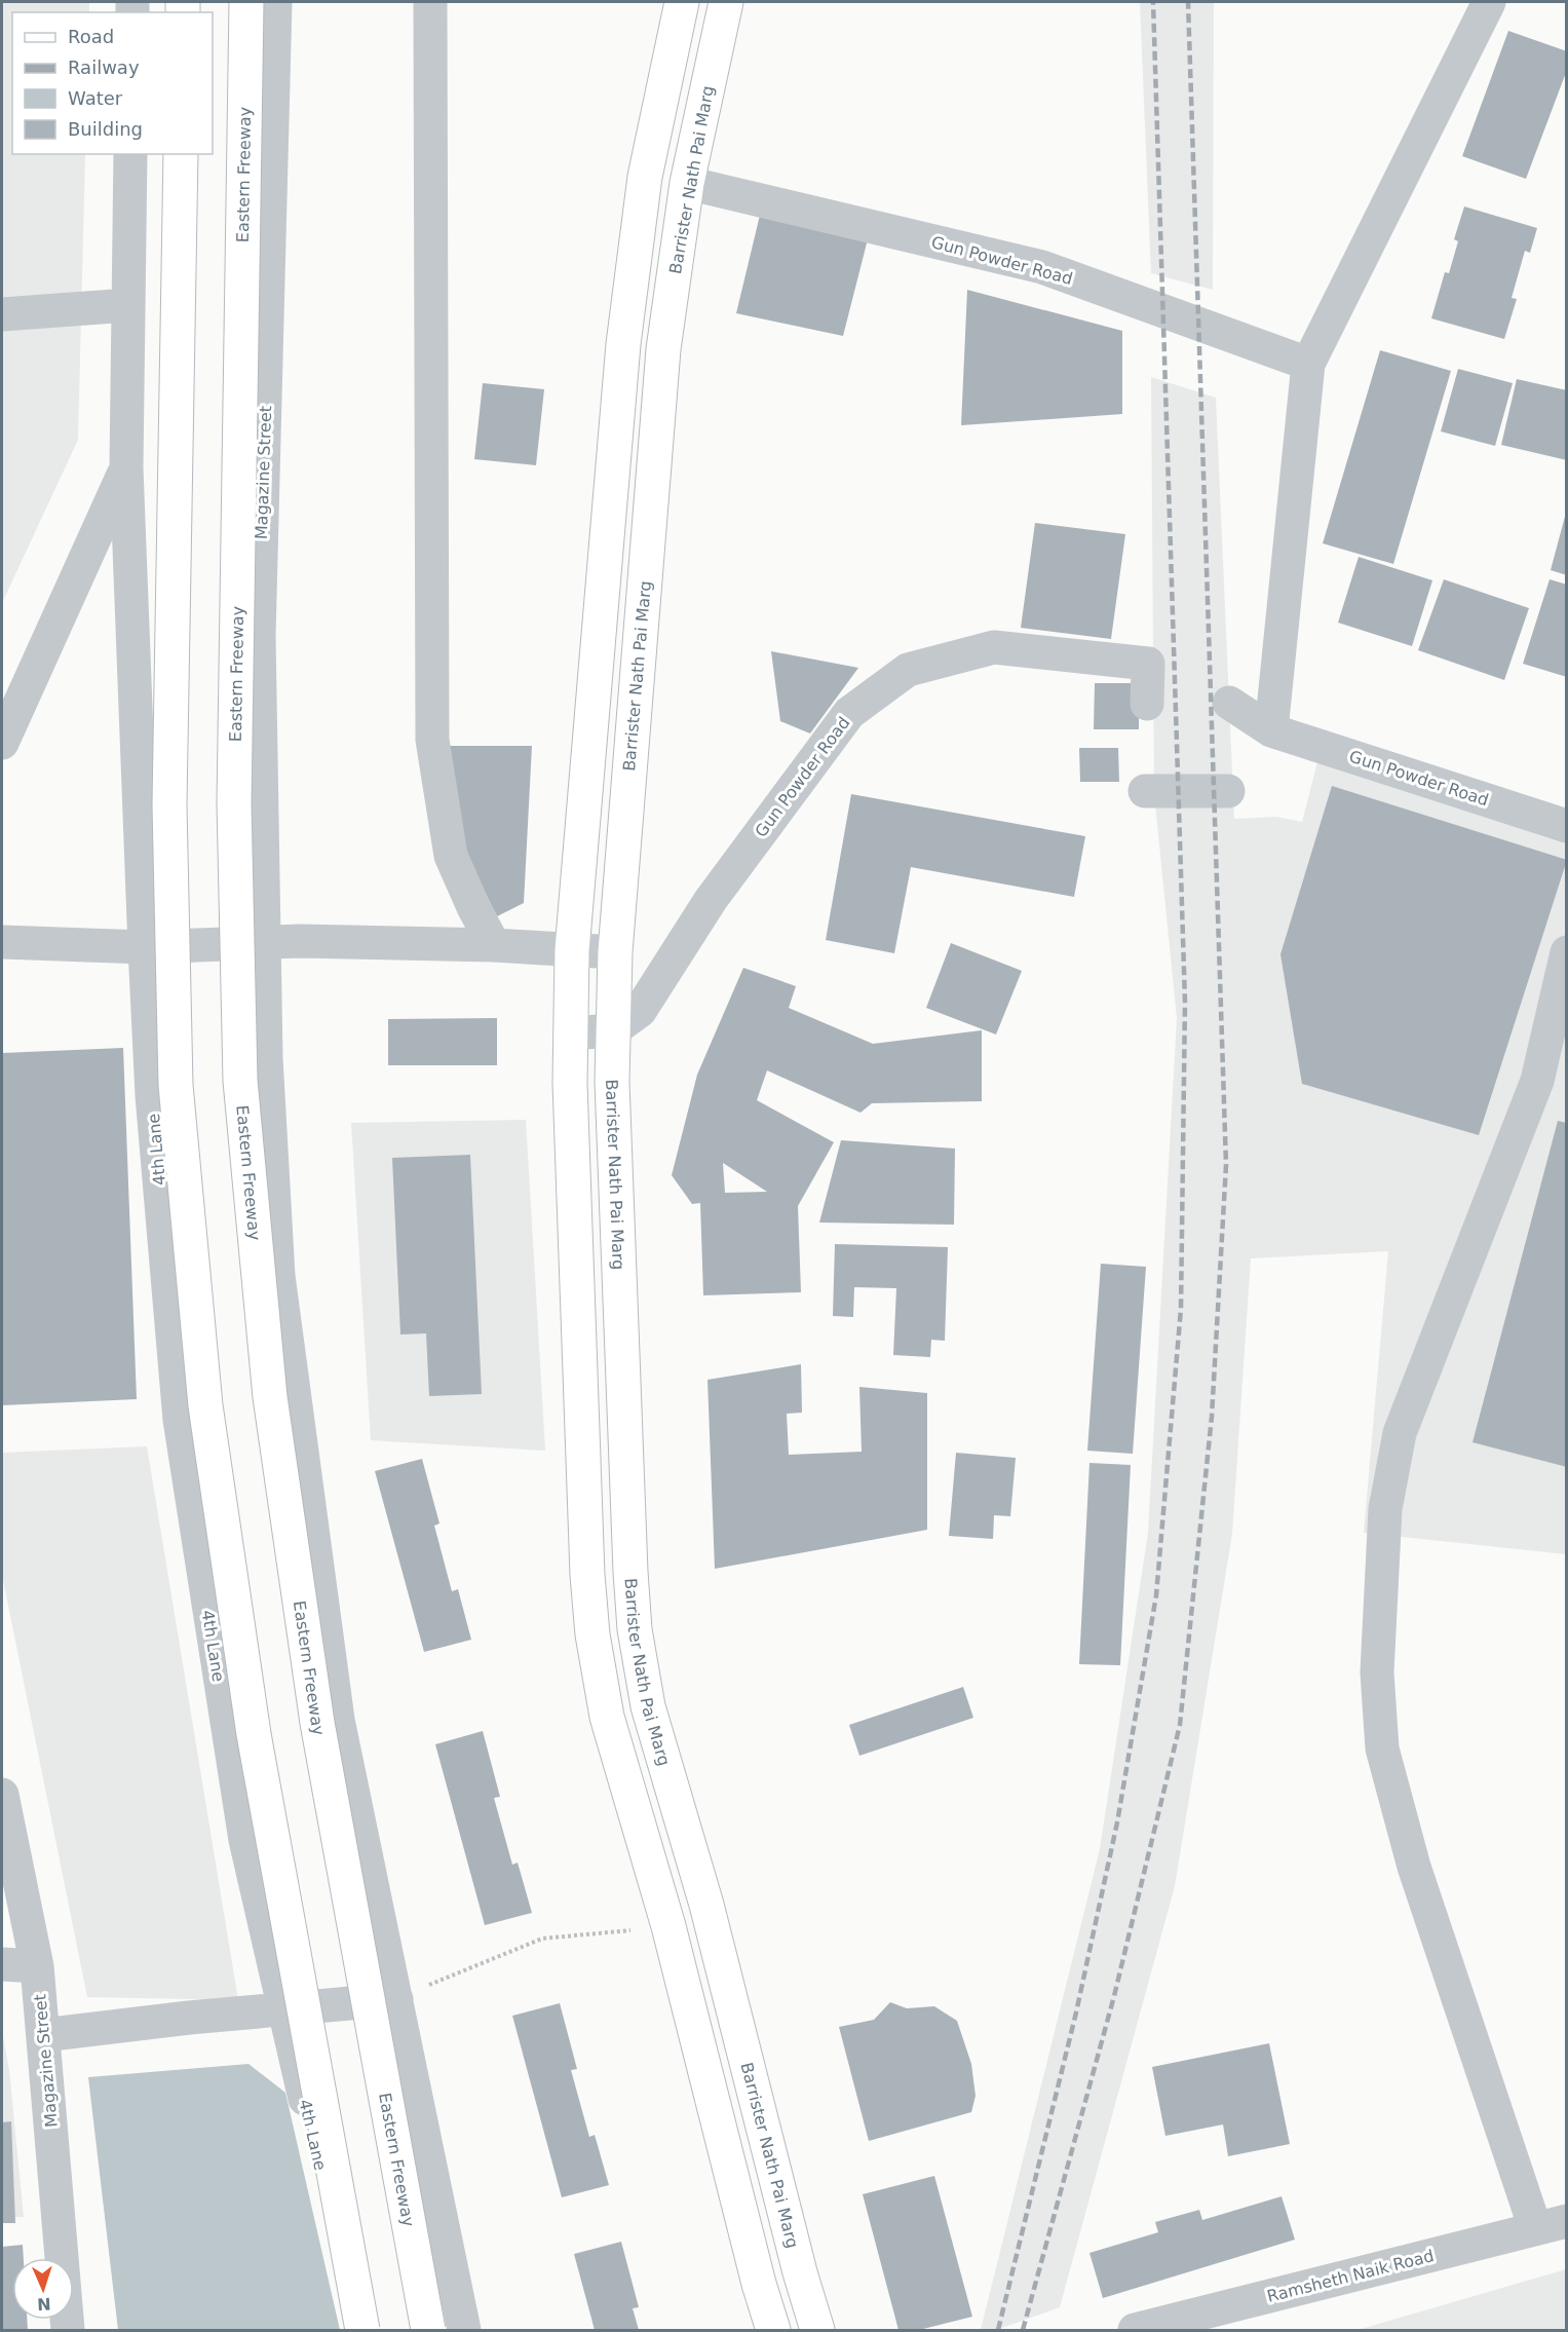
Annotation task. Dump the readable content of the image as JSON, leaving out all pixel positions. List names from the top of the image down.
{
  "streets": {
    "main road": ["Eastern Freeway", "Barrister Nath Pai Marg"],
    "street": [
      "Gun Powder Road",
      "Magazine Street",
      "4th Lane",
      "Ramsheth Naik Road"
    ]
  },
  "crossings": [
    ["Barrister Nath Pai Marg", "Gun Powder Road"]
  ],
  "legend": [
    "Road",
    "Railway",
    "Water",
    "Building"
  ],
  "north": "bottom"
}
